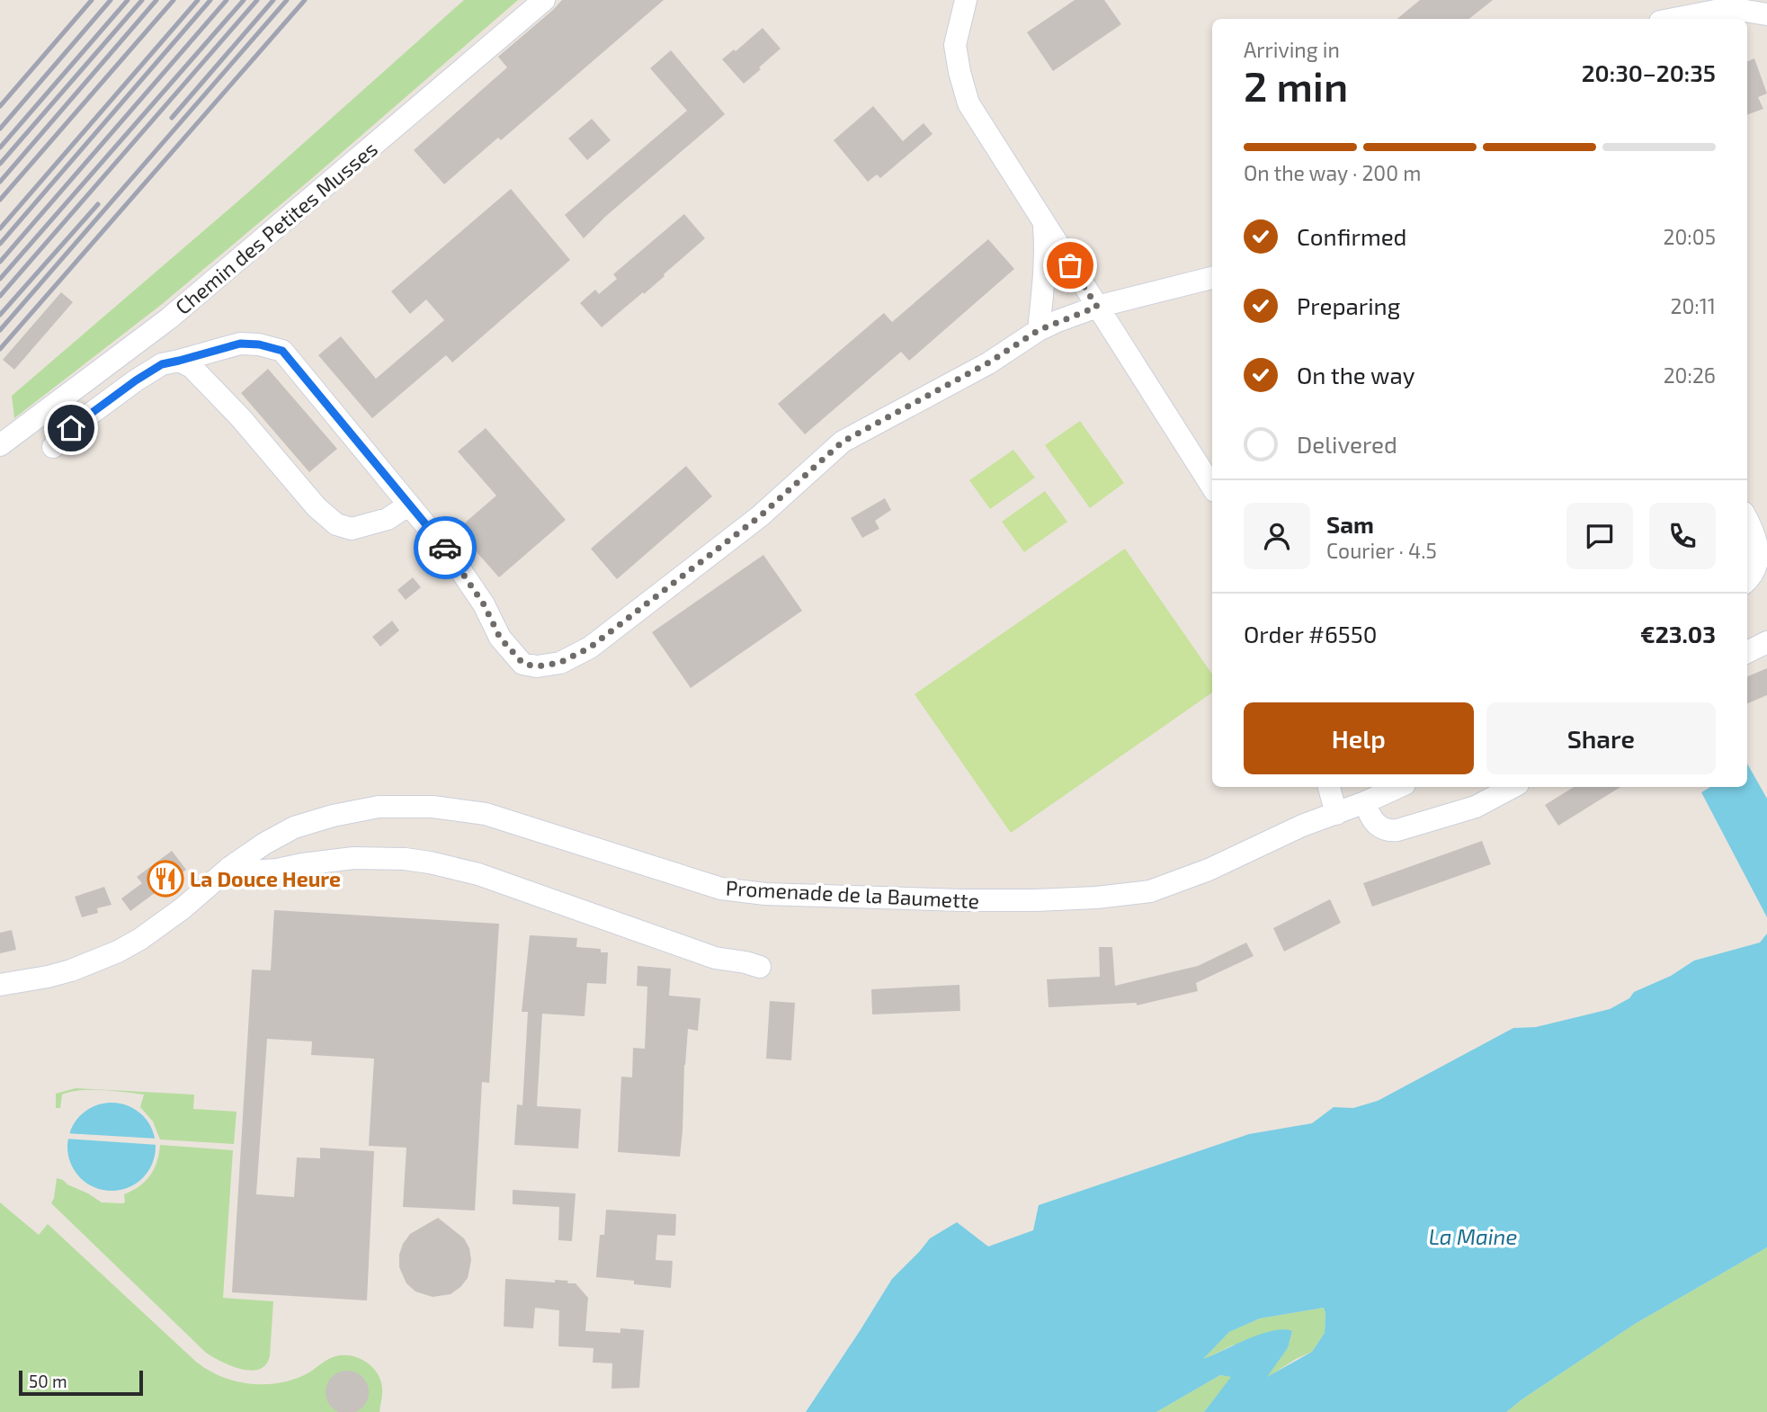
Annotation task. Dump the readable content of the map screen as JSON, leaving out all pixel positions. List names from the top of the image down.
{
  "streets": {
    "street": ["Chemin des Petites Musses", "Promenade de la Baumette"]
  },
  "water": ["La Maine"],
  "places": {
    "restaurant": ["La Douce Heure"]
  },
  "scale_bar": "50 m",
  "page": {
    "heading": ["2 min", "Arriving in", "20:30–20:35"],
    "panel": [
      "Sam",
      "Courier · 4.5",
      "Order #6550",
      "€23.03"
    ],
    "bar": "On the way · 200 m",
    "list": [
      ["Confirmed", "20:05"],
      ["Preparing", "20:11"],
      ["On the way", "20:26"],
      "Delivered"
    ],
    "buttons": ["Help", "Share"],
    "scale": "50 m"
  }
}
